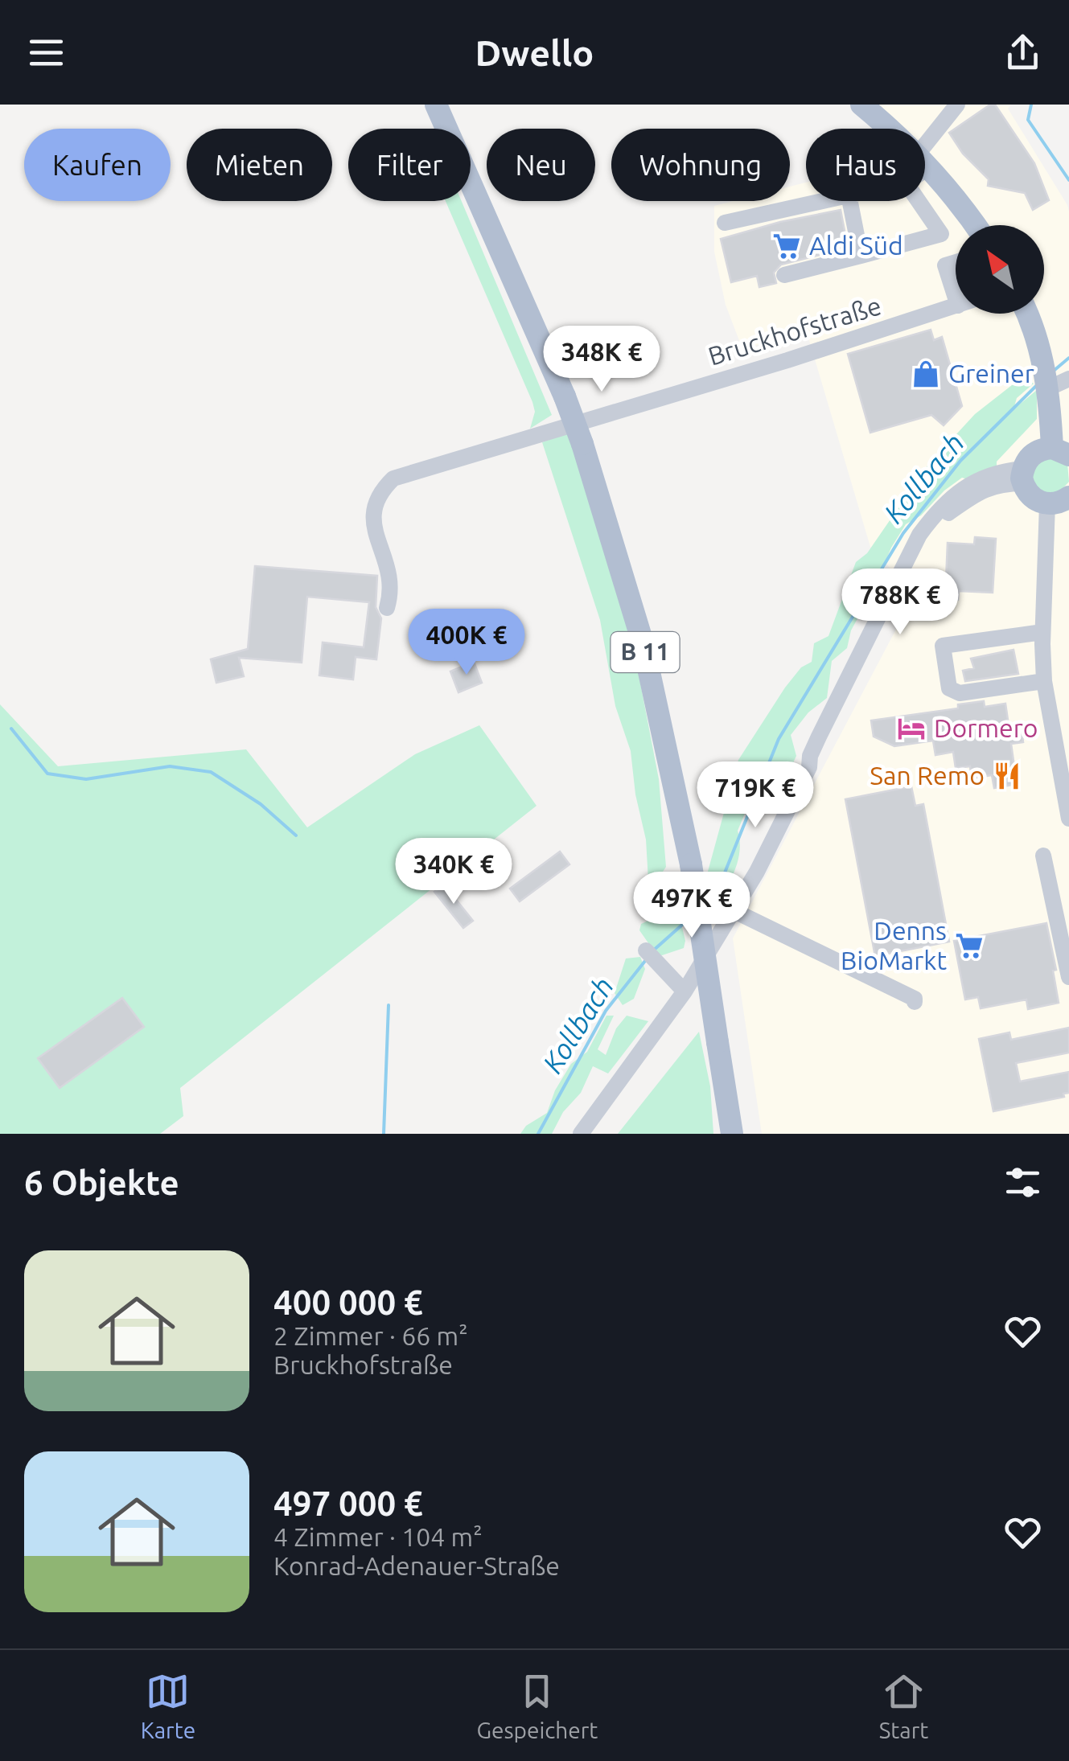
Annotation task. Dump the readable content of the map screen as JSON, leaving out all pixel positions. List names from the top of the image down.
{
  "streets": {
    "main road": ["B 11"],
    "street": ["Bruckhofstraße"]
  },
  "water": ["Kollbach"],
  "places": {
    "supermarket": ["Aldi Süd", "Denns BioMarkt"],
    "shop": ["Greiner"],
    "hotel": ["Dormero"],
    "restaurant": ["San Remo"]
  },
  "north": "top left",
  "page": {
    "header": "Dwello",
    "chip": [
      "Kaufen",
      "Mieten",
      "Filter",
      "Neu",
      "Wohnung",
      "Haus"
    ],
    "price": [
      "348K €",
      "788K €",
      "400K €",
      "719K €",
      "340K €",
      "497K €"
    ],
    "heading": "6 Objekte",
    "list": [
      {
        "name": "400 000 €",
        "note": "2 Zimmer · 66 m² · Bruckhofstraße"
      },
      {
        "name": "497 000 €",
        "note": "4 Zimmer · 104 m² · Konrad-Adenauer-Straße"
      }
    ],
    "tabs": ["Karte", "Gespeichert", "Start"]
  }
}
